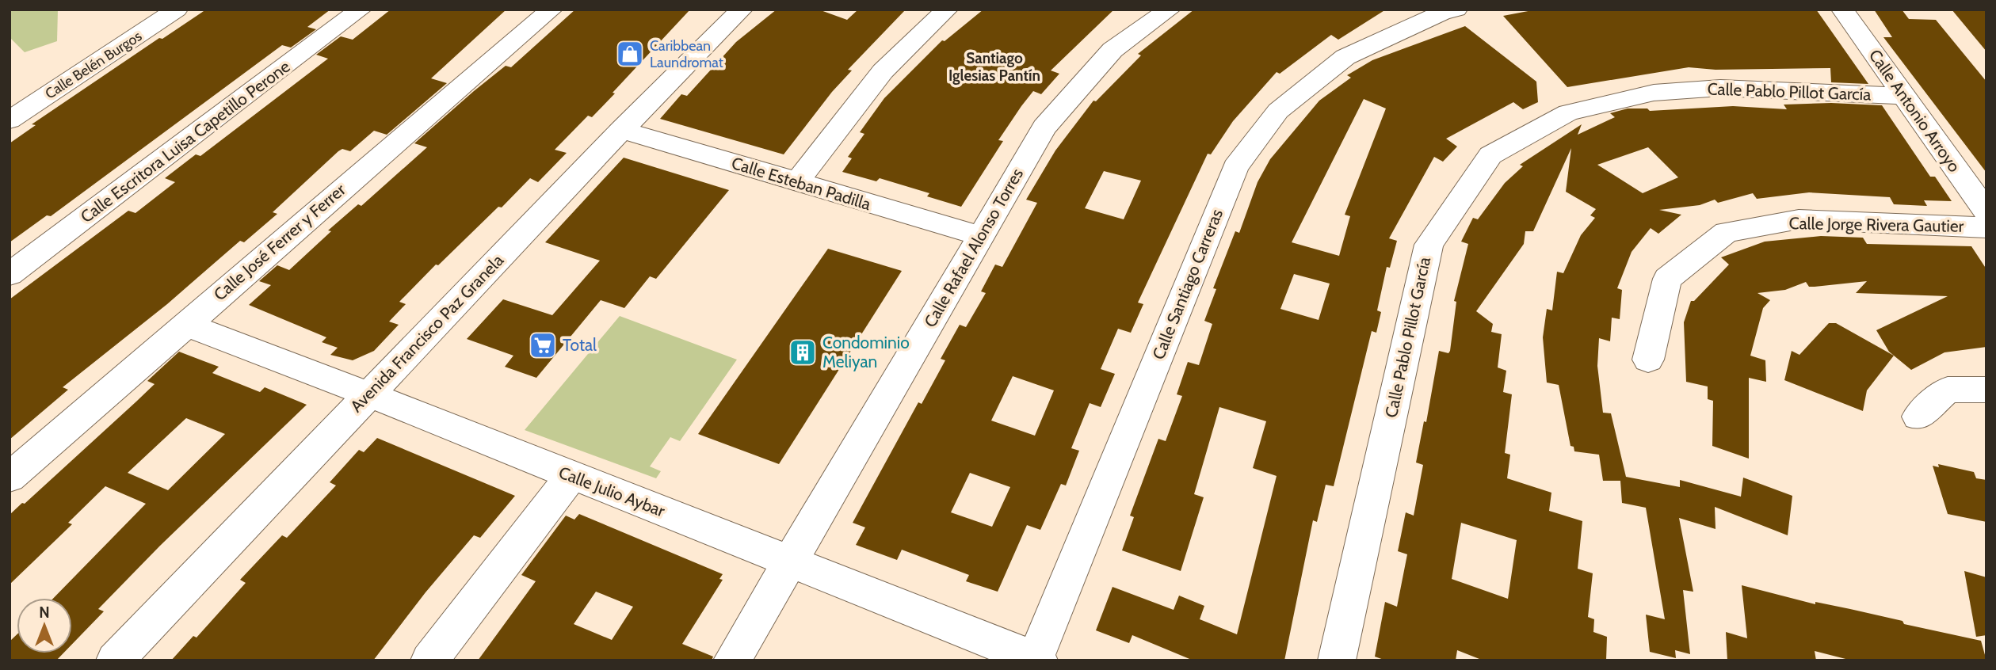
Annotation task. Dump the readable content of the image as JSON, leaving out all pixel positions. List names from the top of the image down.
{
  "streets": {
    "street": [
      "Calle Belén Burgos",
      "Calle Pablo Pillot García",
      "Calle Antonio Arroyo",
      "Calle Escritora Luisa Capetillo Perone",
      "Calle Esteban Padilla",
      "Calle Jorge Rivera Gautier",
      "Calle José Ferrer y Ferrer",
      "Calle Rafael Alonso Torres",
      "Calle Santiago Carreras",
      "Avenida Francisco Paz Granela",
      "Calle Julio Aybar"
    ]
  },
  "crossings": [
    ["Calle Pablo Pillot García", "Calle Antonio Arroyo"],
    ["Calle Esteban Padilla", "Calle Rafael Alonso Torres"],
    ["Calle Esteban Padilla", "Avenida Francisco Paz Granela"],
    ["Calle José Ferrer y Ferrer", "Calle Julio Aybar"],
    ["Calle Rafael Alonso Torres", "Calle Julio Aybar"],
    ["Calle Santiago Carreras", "Calle Julio Aybar"],
    ["Avenida Francisco Paz Granela", "Calle Julio Aybar"]
  ],
  "districts": ["Santiago Iglesias Pantín"],
  "places": {
    "shop": ["Caribbean Laundromat"],
    "supermarket": ["Total"],
    "building": ["Condominio Meliyan"]
  },
  "north": "top"
}
